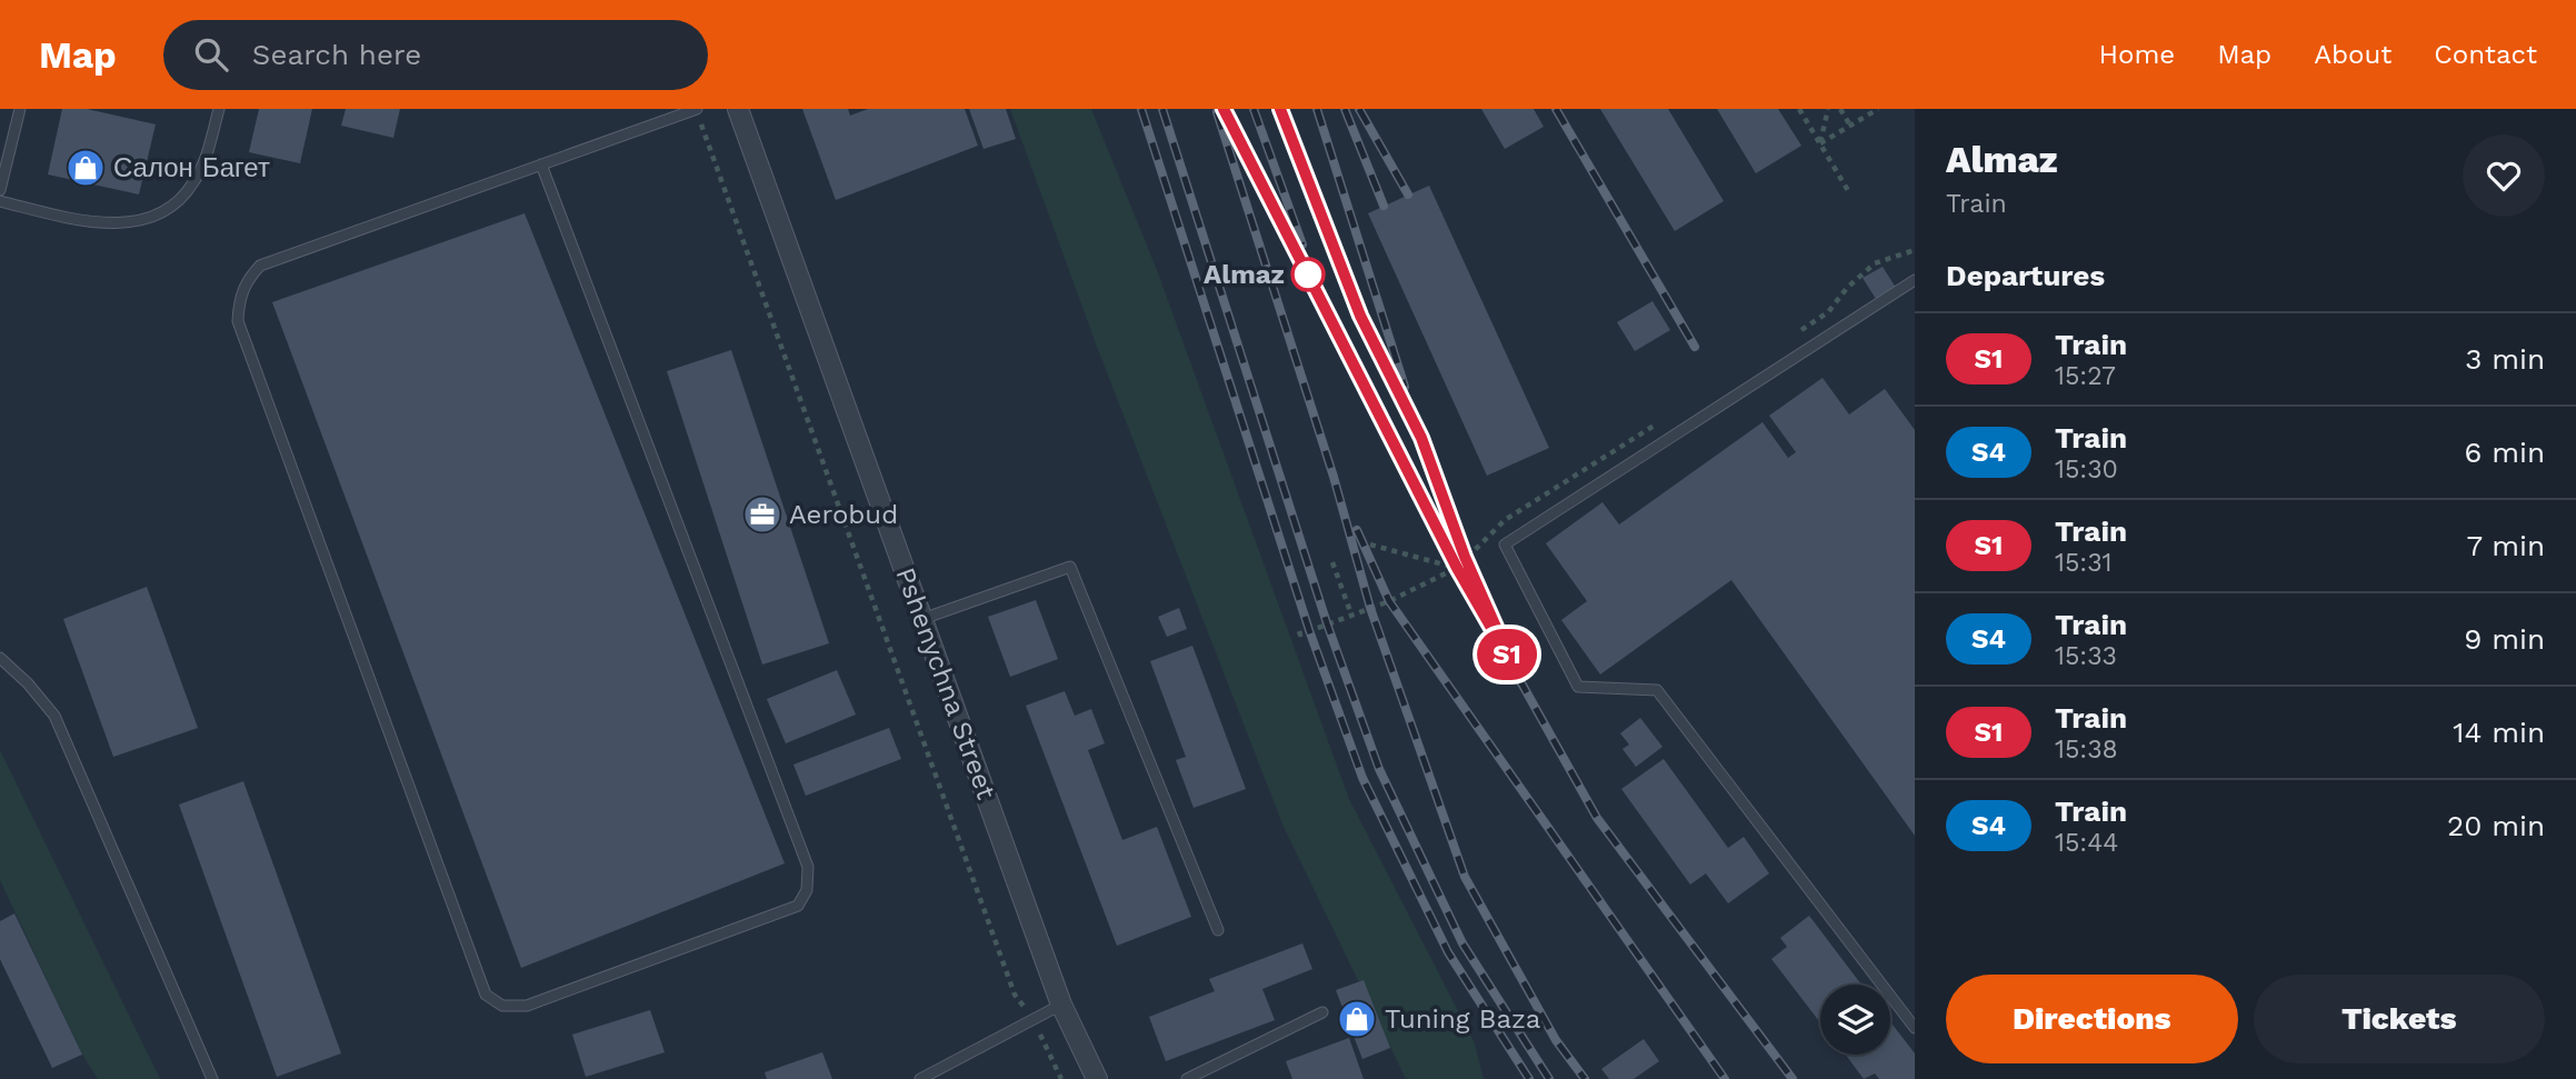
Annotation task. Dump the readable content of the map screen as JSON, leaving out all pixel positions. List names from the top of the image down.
{
  "streets": {
    "street": ["Pshenychna Street"]
  },
  "places": {
    "shop": ["Салон Багет", "Tuning Baza"],
    "other": ["Almaz"],
    "office": ["Aerobud"]
  },
  "page": {
    "header": "Map",
    "search": "Search here",
    "nav": [
      "Home",
      "Map",
      "About",
      "Contact"
    ],
    "on_map": "S1",
    "heading": [
      ["Almaz", "Train"],
      "Departures"
    ],
    "list": [
      {
        "mark": "S1",
        "name": "Train",
        "note": "15:27",
        "value": "3 min"
      },
      {
        "mark": "S4",
        "name": "Train",
        "note": "15:30",
        "value": "6 min"
      },
      {
        "mark": "S1",
        "name": "Train",
        "note": "15:31",
        "value": "7 min"
      },
      {
        "mark": "S4",
        "name": "Train",
        "note": "15:33",
        "value": "9 min"
      },
      {
        "mark": "S1",
        "name": "Train",
        "note": "15:38",
        "value": "14 min"
      },
      {
        "mark": "S4",
        "name": "Train",
        "note": "15:44",
        "value": "20 min"
      }
    ],
    "buttons": ["Directions", "Tickets"]
  }
}
